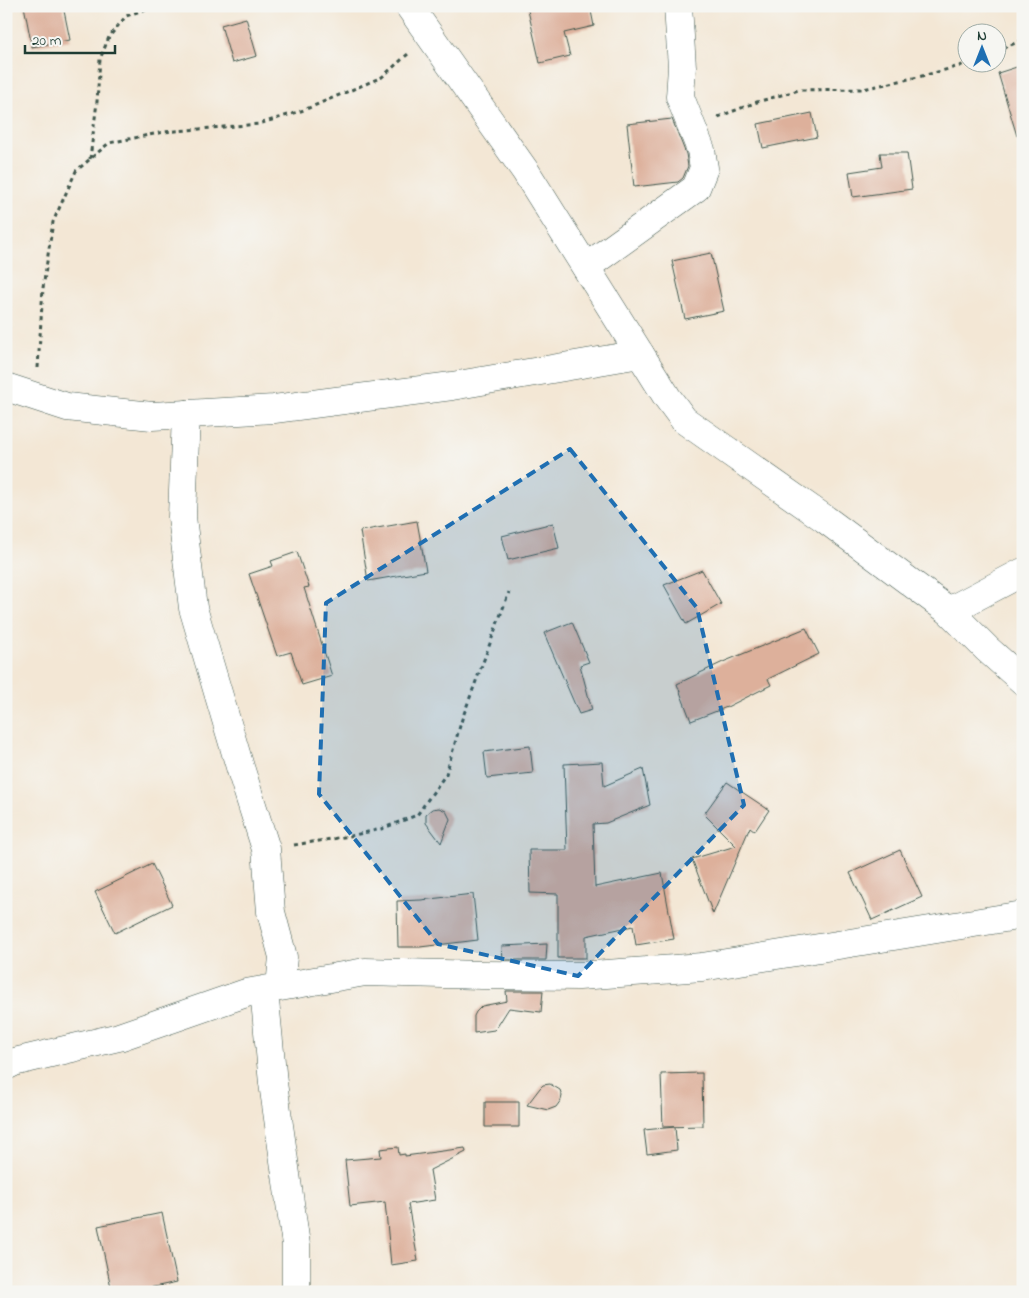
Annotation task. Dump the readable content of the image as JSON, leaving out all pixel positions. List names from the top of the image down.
{
  "scale_bar": "20 m",
  "north": "top"
}
